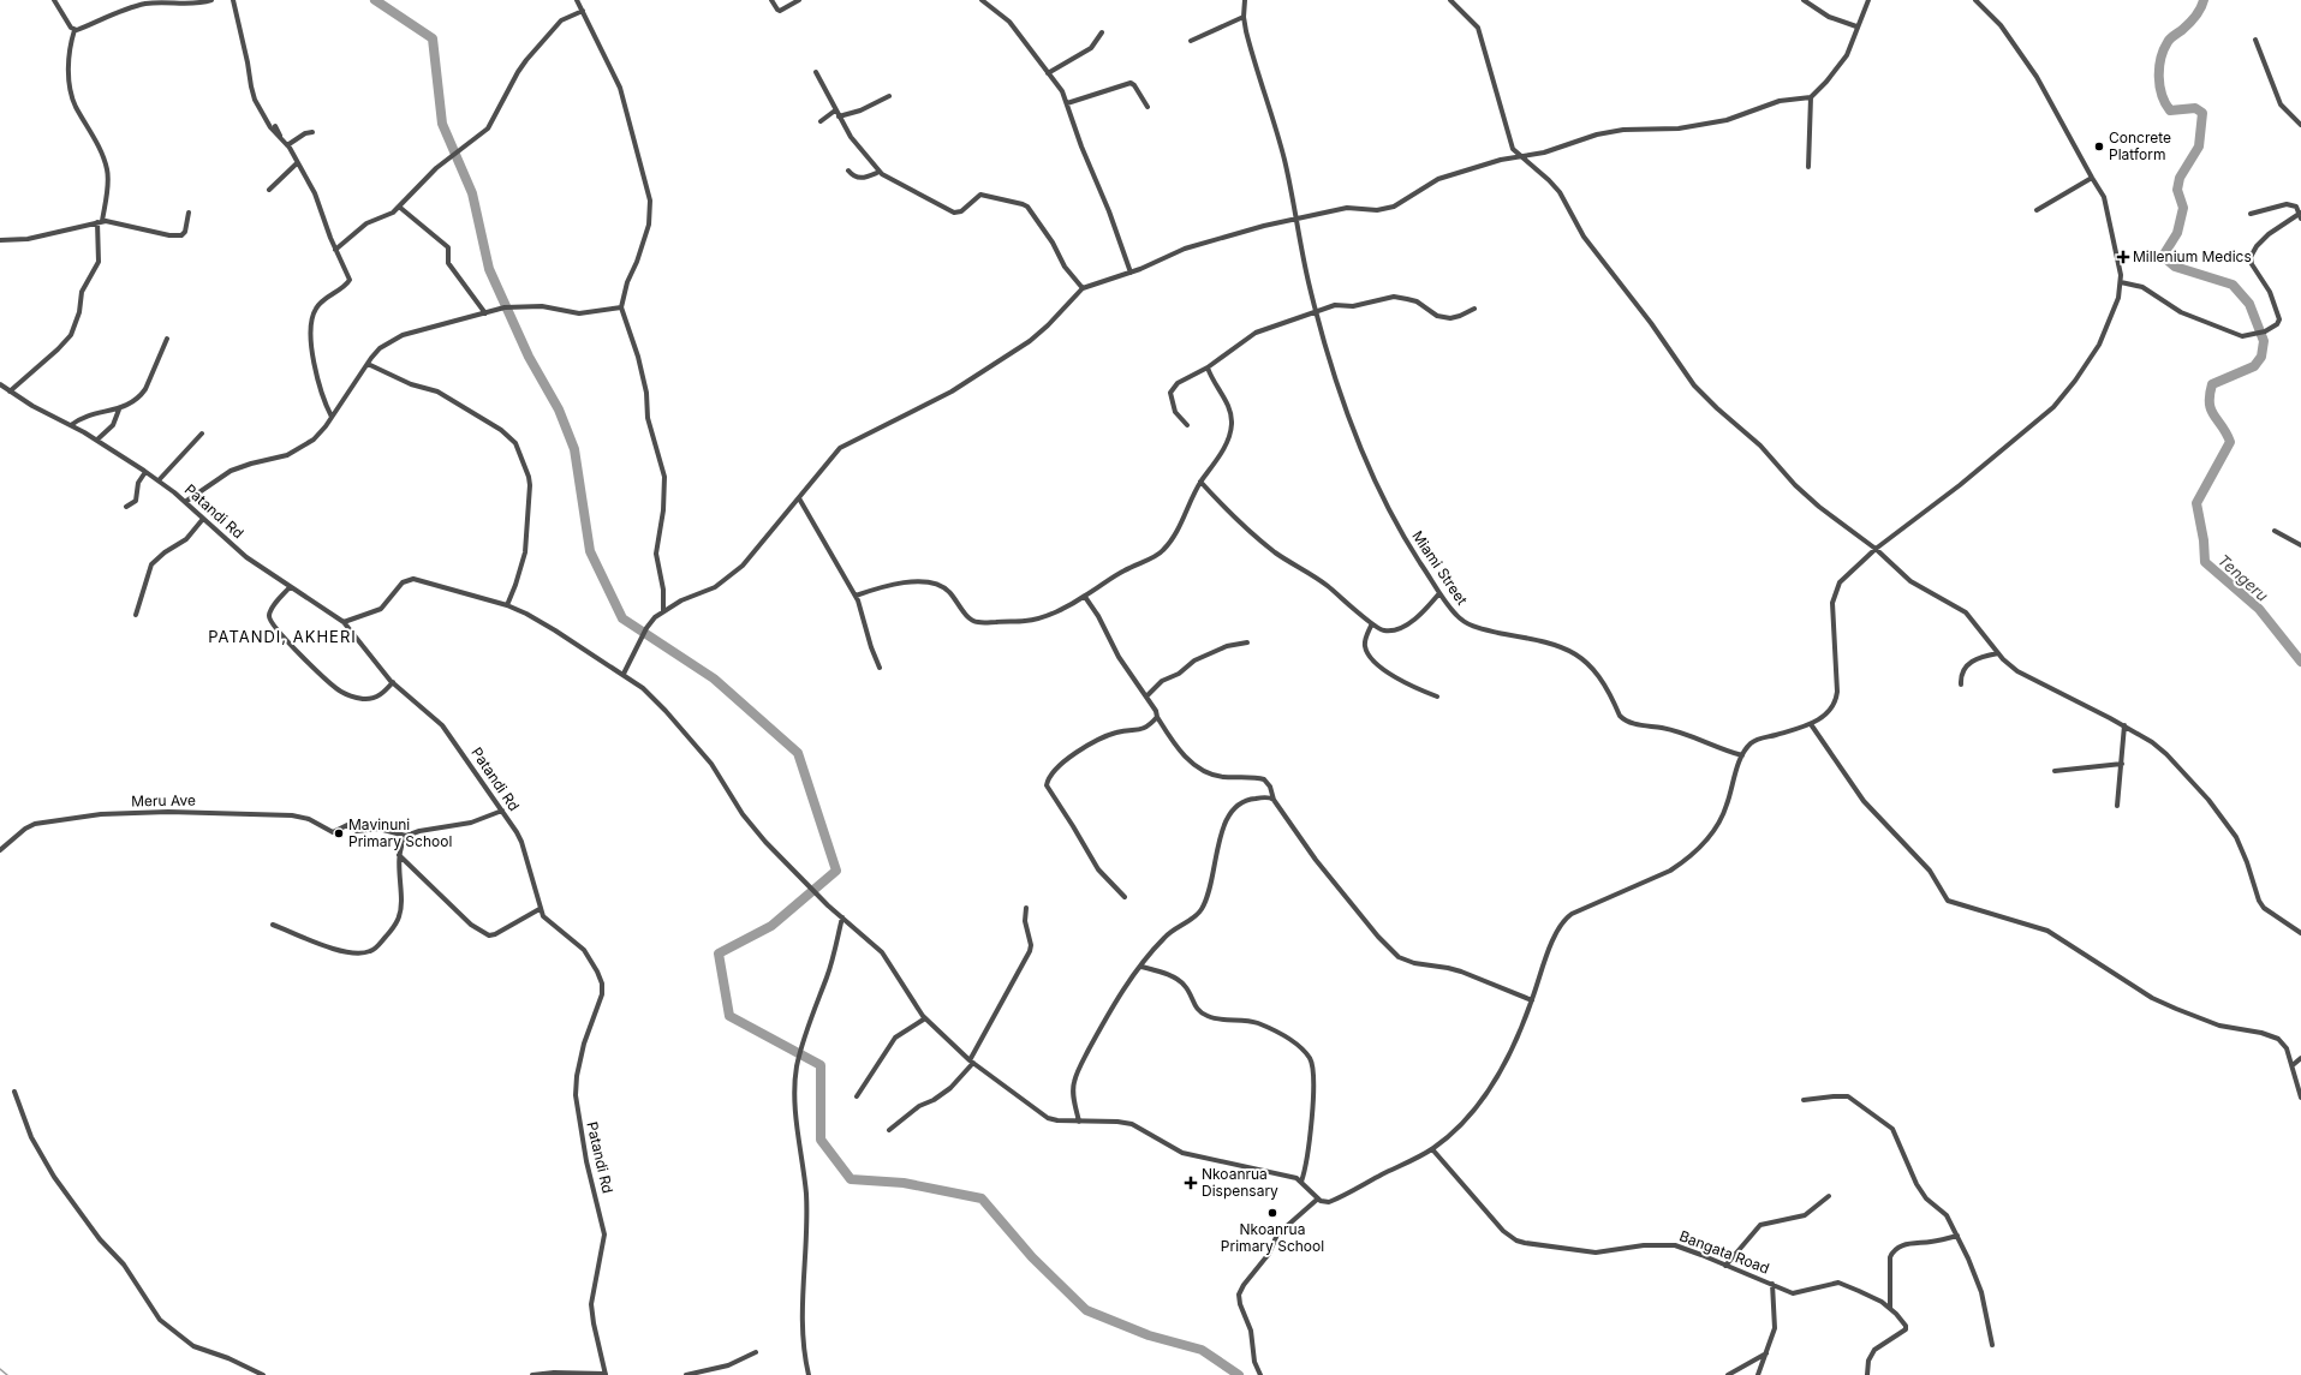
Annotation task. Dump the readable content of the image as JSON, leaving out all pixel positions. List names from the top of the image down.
{
  "streets": {
    "street": [
      "Patandi Rd",
      "Miami Street",
      "Meru Ave",
      "Bangata Road"
    ]
  },
  "districts": ["PATANDI, AKHERI"],
  "water": ["Tengeru"],
  "places": {
    "other": ["Concrete Platform", "Mavinuni Primary School", "Nkoanrua Primary School"],
    "health": ["Millenium Medics", "Nkoanrua Dispensary"]
  }
}
